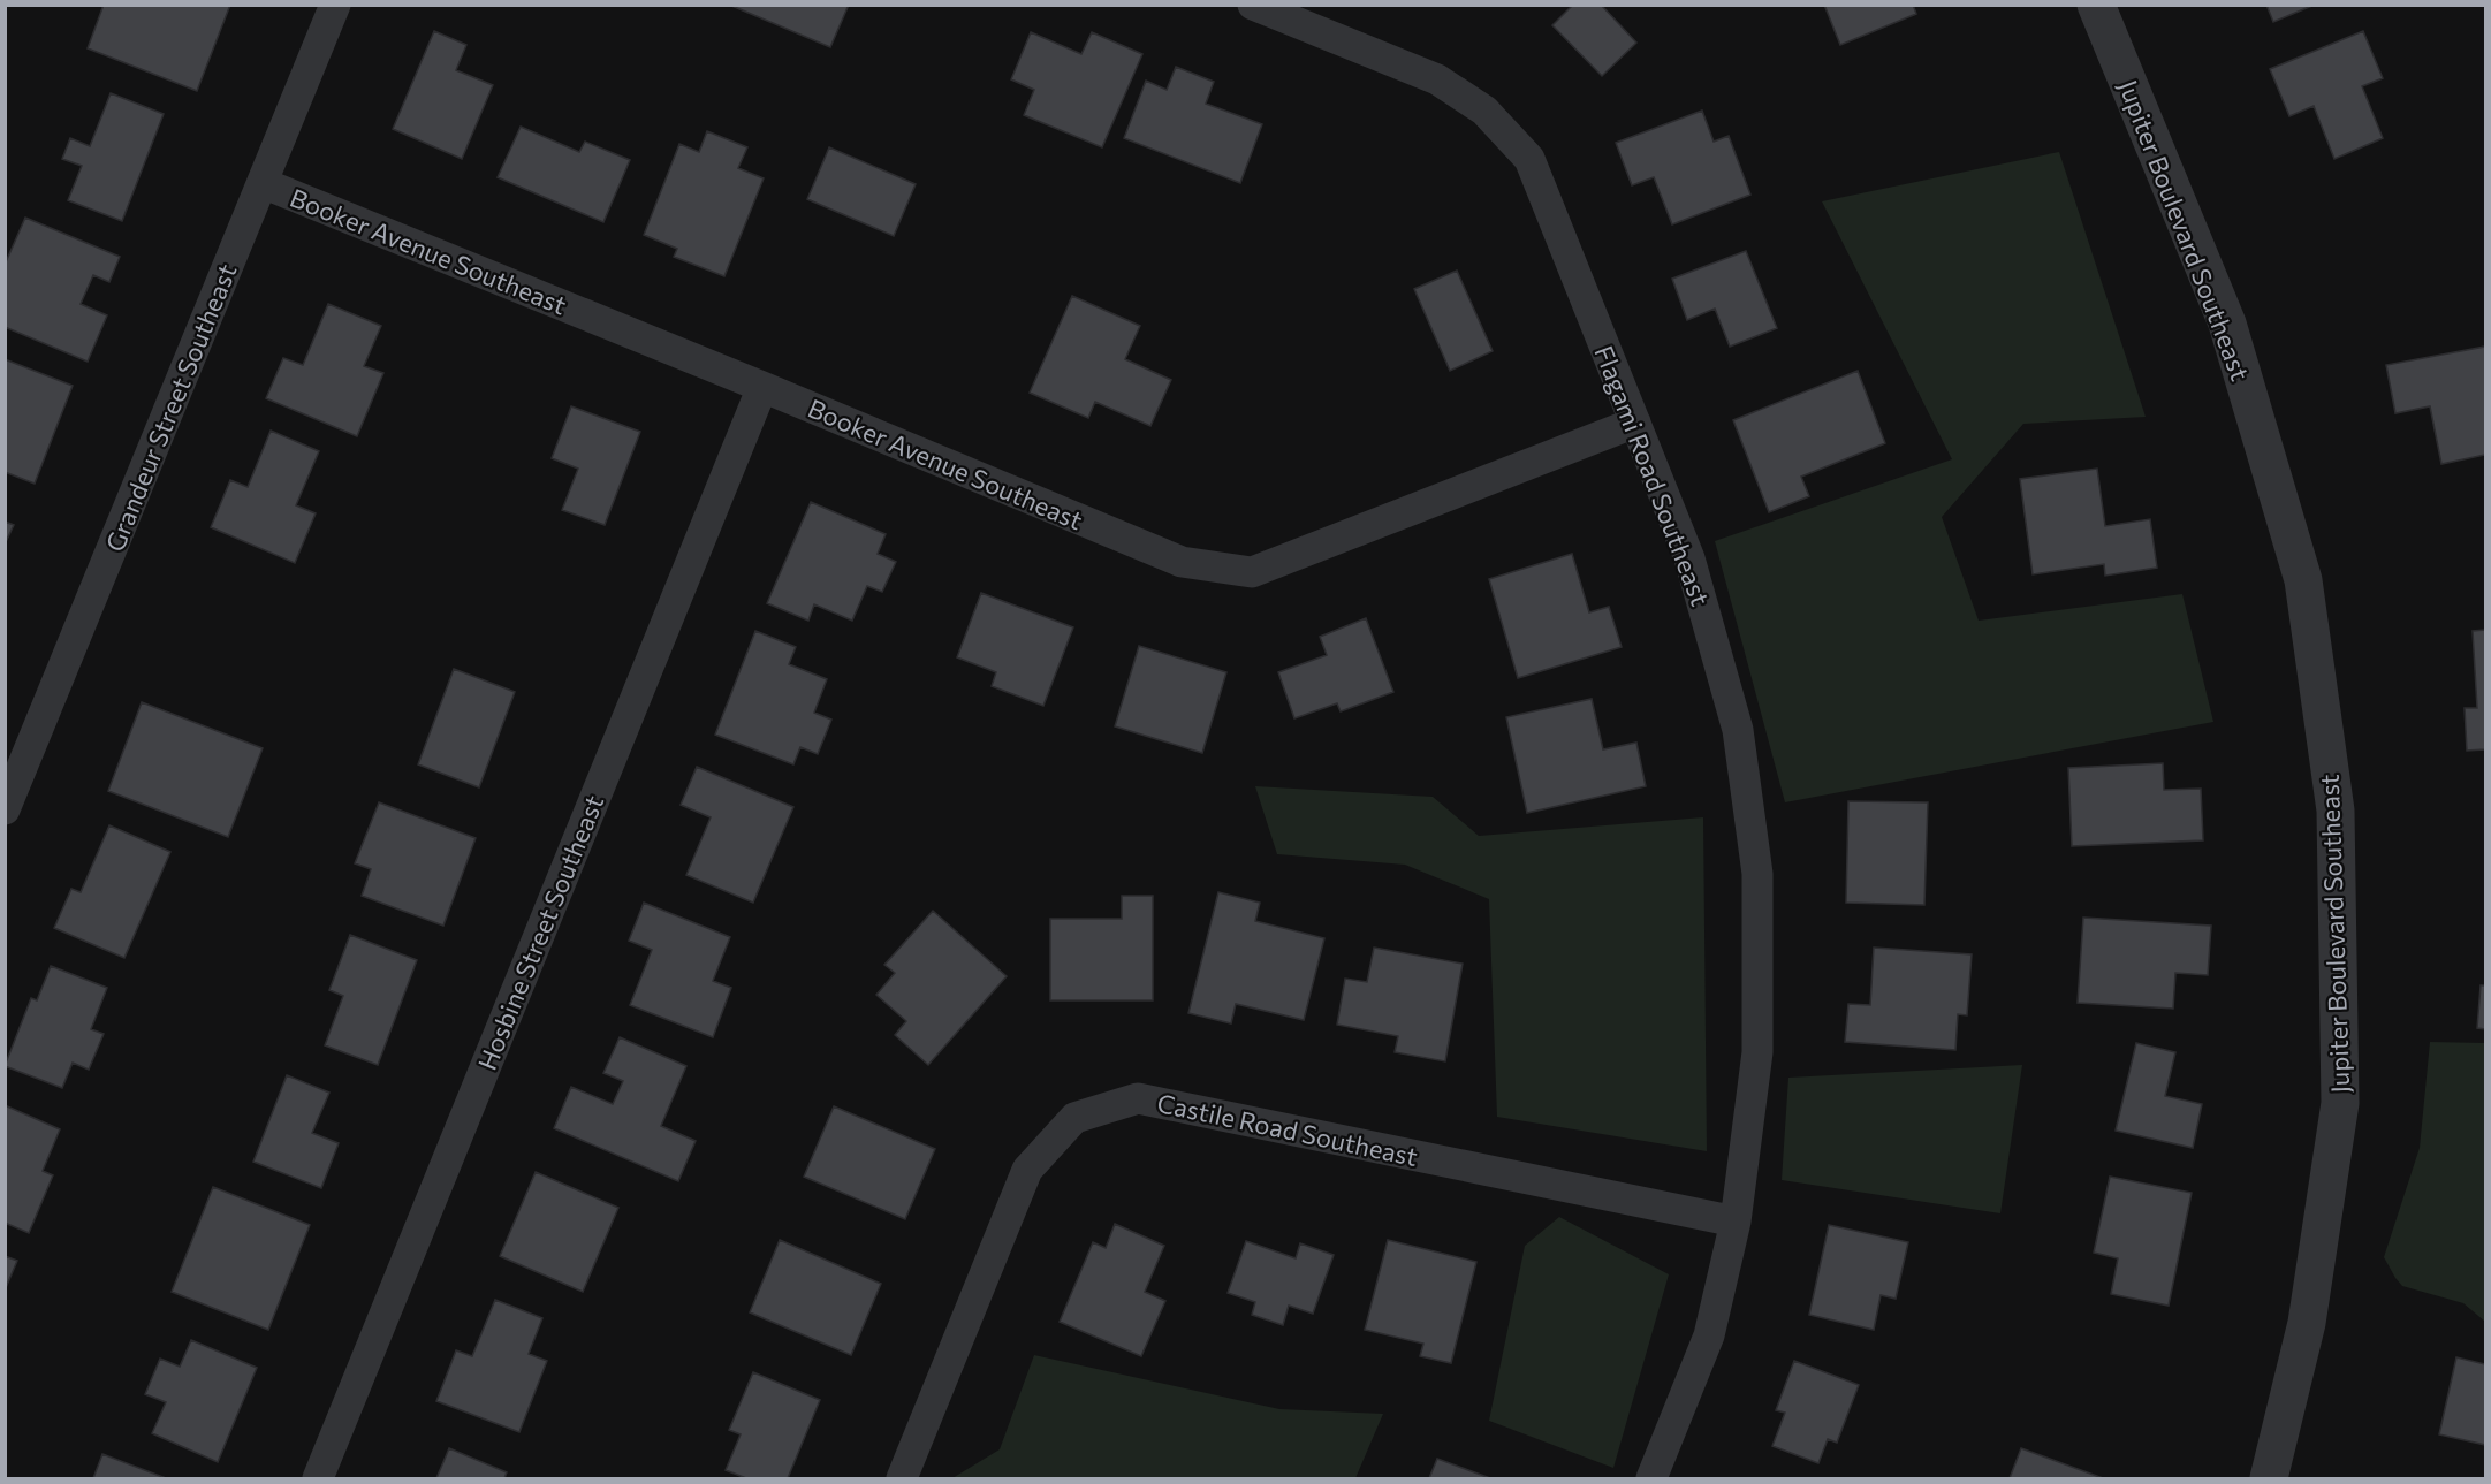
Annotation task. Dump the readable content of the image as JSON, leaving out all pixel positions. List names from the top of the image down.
{
  "streets": {
    "street": [
      "Jupiter Boulevard Southeast",
      "Booker Avenue Southeast",
      "Grandeur Street Southeast",
      "Flagami Road Southeast",
      "Hosbine Street Southeast",
      "Castile Road Southeast"
    ]
  },
  "crossings": [
    ["Booker Avenue Southeast", "Grandeur Street Southeast"],
    ["Booker Avenue Southeast", "Flagami Road Southeast"],
    ["Booker Avenue Southeast", "Hosbine Street Southeast"],
    ["Flagami Road Southeast", "Castile Road Southeast"]
  ]
}
